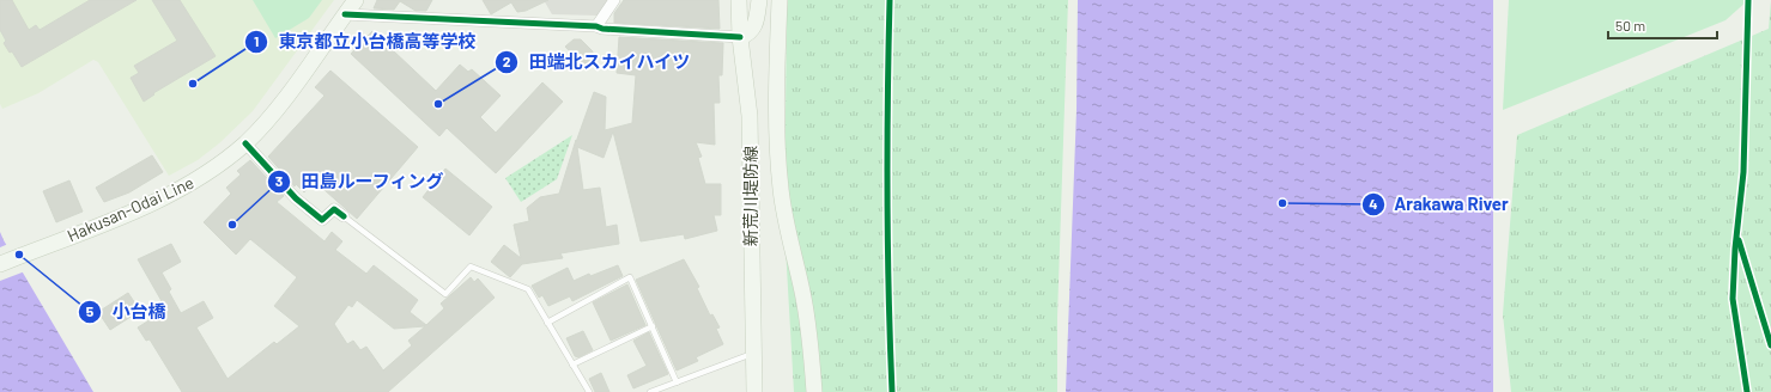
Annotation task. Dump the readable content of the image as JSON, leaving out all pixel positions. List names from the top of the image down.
{
  "streets": {
    "main road": ["新荒川堤防線", "Hakusan-Odai Line"]
  },
  "places": [
    "東京都立小台橋高等学校",
    "田端北スカイハイツ",
    "Arakawa River",
    "田島ルーフィング",
    "小台橋"
  ],
  "scale_bar": "50 m"
}
